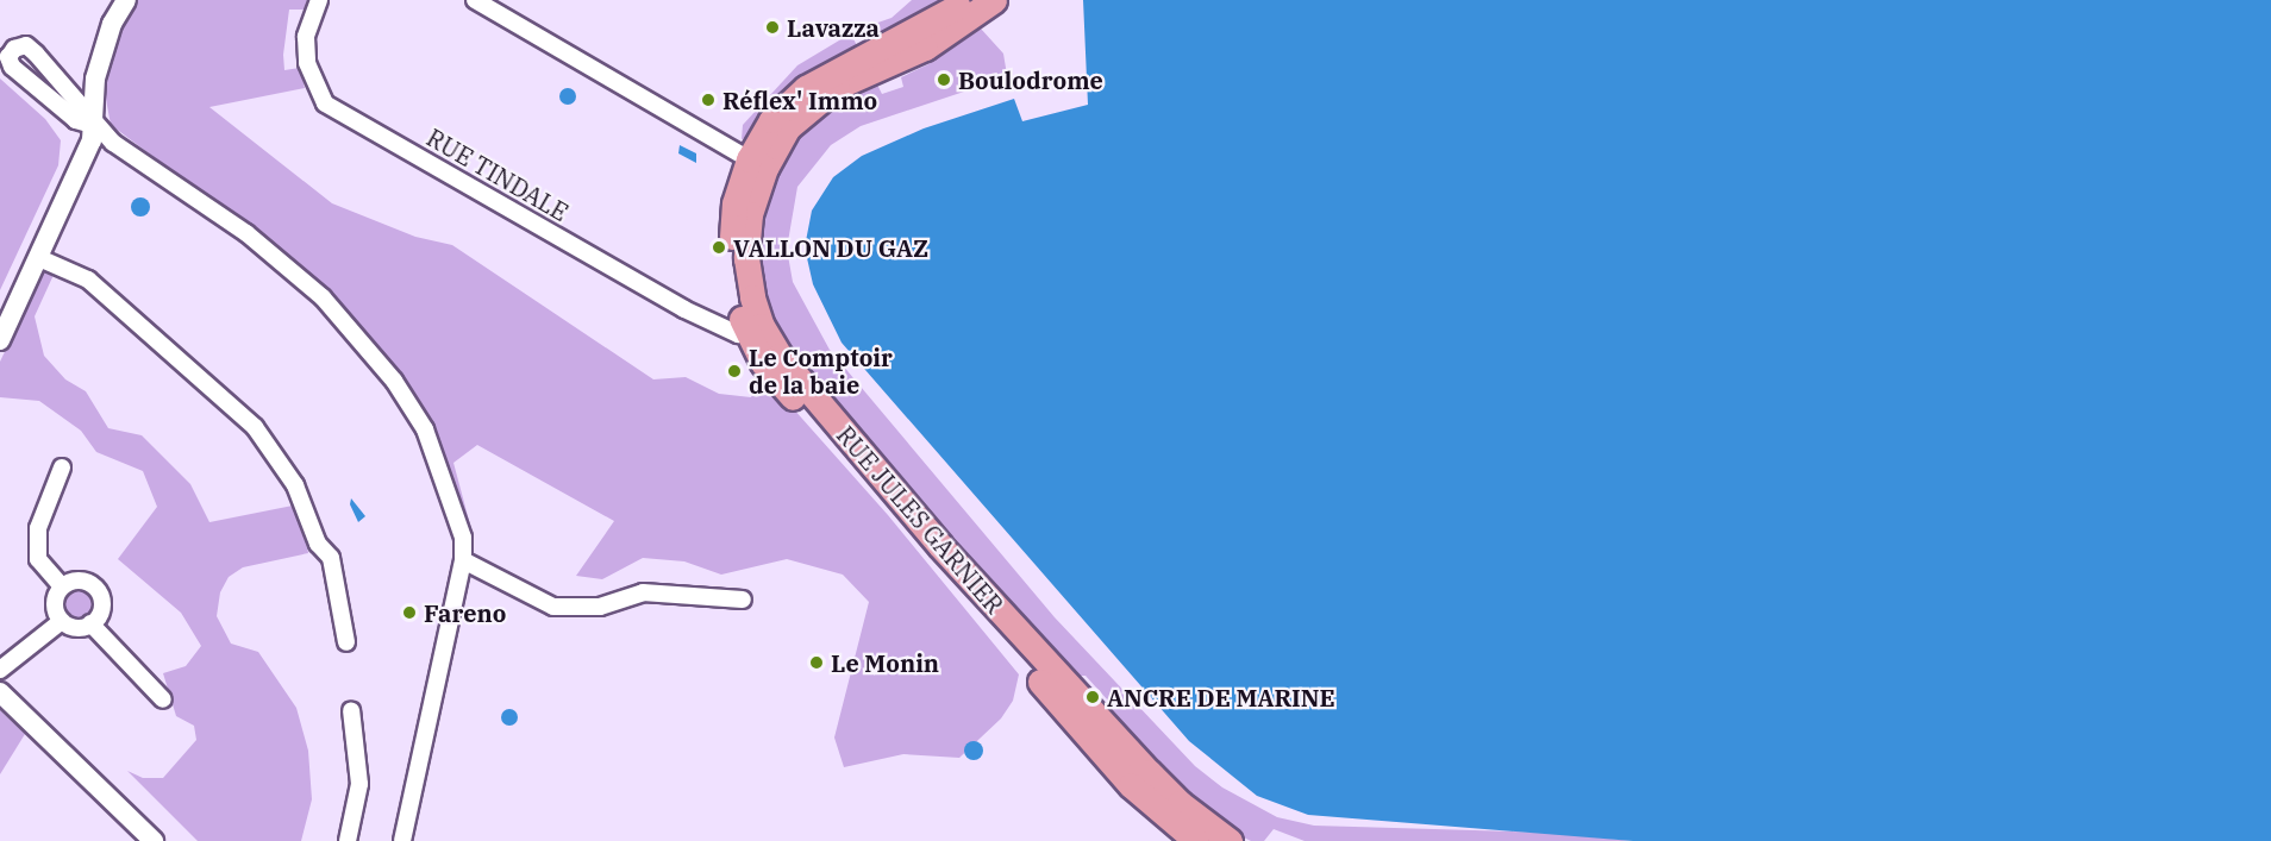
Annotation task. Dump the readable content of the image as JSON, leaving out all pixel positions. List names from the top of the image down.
{
  "streets": {
    "main road": ["RUE JULES GARNIER"],
    "street": ["RUE TINDALE"]
  },
  "crossings": [
    ["RUE TINDALE", "RUE JULES GARNIER"]
  ],
  "places": [
    "Lavazza",
    "Boulodrome",
    "Réflex' Immo",
    "VALLON DU GAZ",
    "Le Comptoir de la baie",
    "Fareno",
    "Le Monin",
    "ANCRE DE MARINE"
  ]
}
